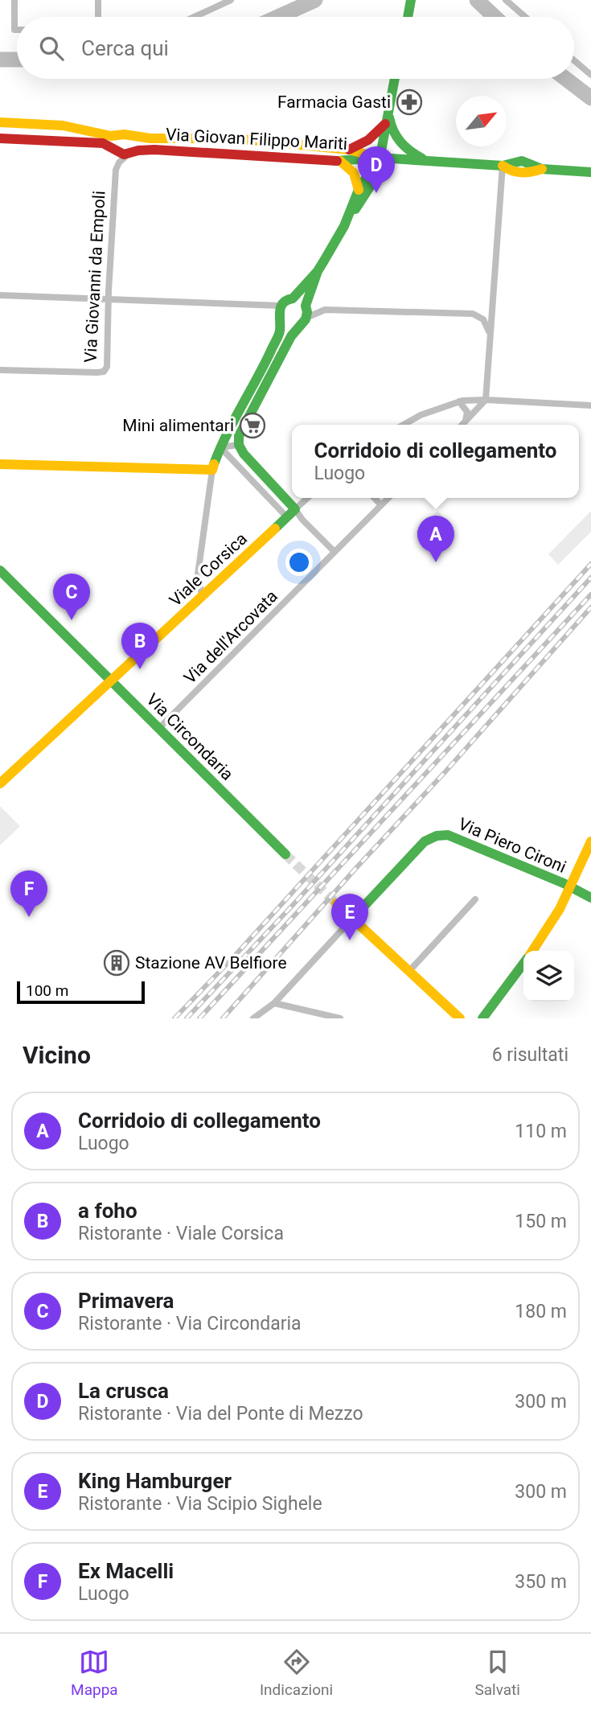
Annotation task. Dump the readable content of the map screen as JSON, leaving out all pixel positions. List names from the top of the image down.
{
  "streets": {
    "street": [
      "Via Giovan Filippo Mariti",
      "Via Giovanni da Empoli",
      "Viale Corsica",
      "Via dell'Arcovata",
      "Via Circondaria",
      "Via Piero Cironi"
    ]
  },
  "crossings": [
    ["Via Giovan Filippo Mariti", "Via Giovanni da Empoli"],
    ["Viale Corsica", "Via Circondaria"],
    ["Via dell'Arcovata", "Via Circondaria"]
  ],
  "places": {
    "pharmacy": ["Farmacia Gasti"],
    "supermarket": ["Mini alimentari"],
    "building": ["Stazione AV Belfiore"]
  },
  "scale_bar": "100 m",
  "north": "top right",
  "page": {
    "search": "Cerca qui",
    "pins": [
      "D",
      "A",
      "C",
      "B",
      "F",
      "E"
    ],
    "popup": ["Corridoio di collegamento", "Luogo"],
    "scale": "100 m",
    "heading": ["Vicino", "6 risultati"],
    "list": [
      {
        "mark": "A",
        "name": "Corridoio di collegamento",
        "note": "Luogo",
        "value": "110 m"
      },
      {
        "mark": "B",
        "name": "a foho",
        "note": "Ristorante · Viale Corsica",
        "value": "150 m"
      },
      {
        "mark": "C",
        "name": "Primavera",
        "note": "Ristorante · Via Circondaria",
        "value": "180 m"
      },
      {
        "mark": "D",
        "name": "La crusca",
        "note": "Ristorante · Via del Ponte di Mezzo",
        "value": "300 m"
      },
      {
        "mark": "E",
        "name": "King Hamburger",
        "note": "Ristorante · Via Scipio Sighele",
        "value": "300 m"
      },
      {
        "mark": "F",
        "name": "Ex Macelli",
        "note": "Luogo",
        "value": "350 m"
      }
    ],
    "nav": ["Mappa", "Indicazioni", "Salvati"]
  }
}
